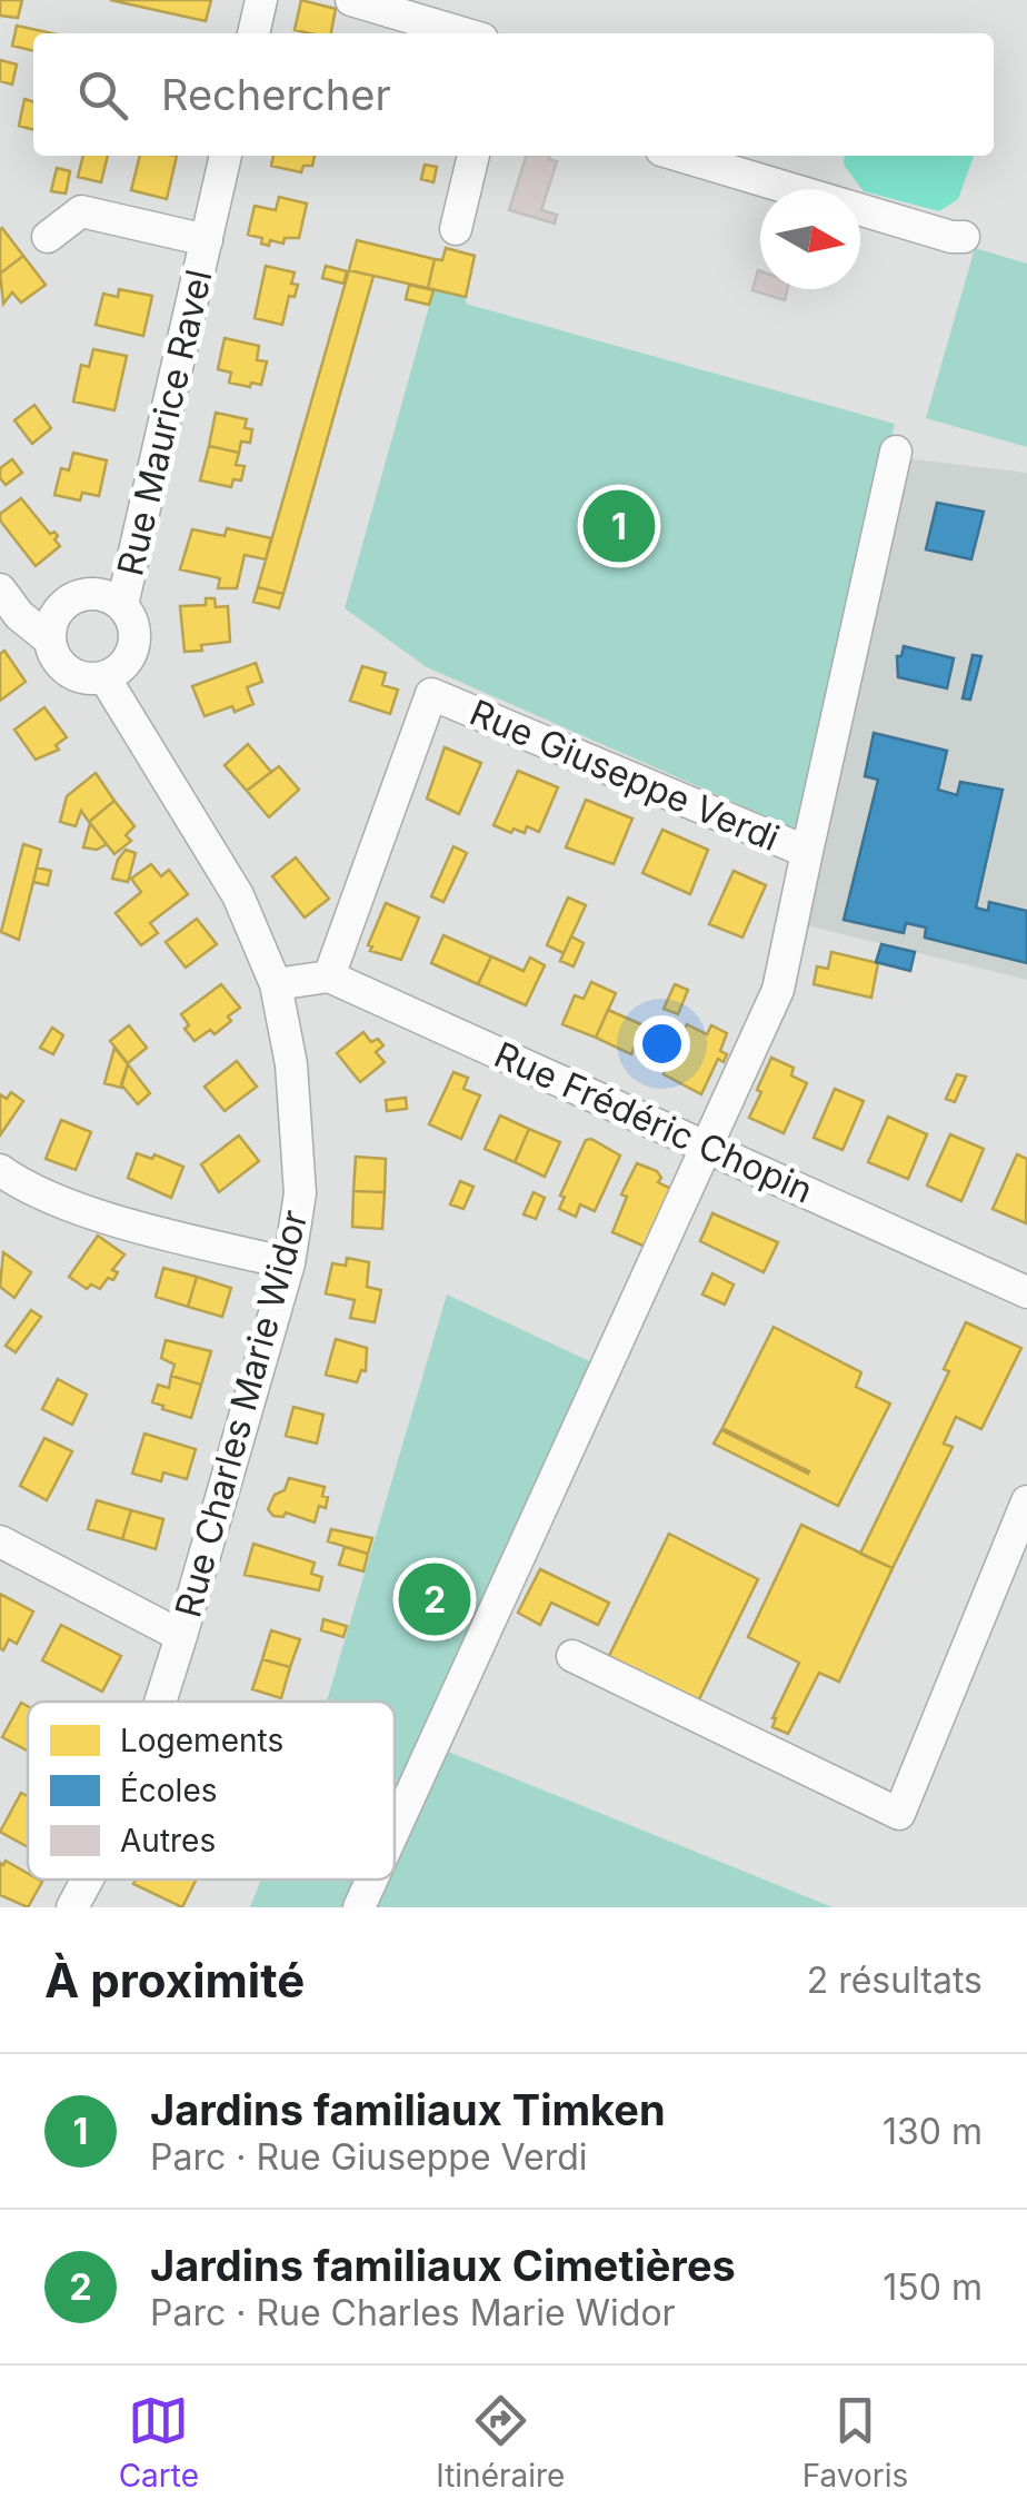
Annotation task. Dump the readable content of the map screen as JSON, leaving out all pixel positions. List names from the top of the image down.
{
  "streets": {
    "street": [
      "Rue Maurice Ravel",
      "Rue Giuseppe Verdi",
      "Rue Frédéric Chopin",
      "Rue Charles Marie Widor"
    ]
  },
  "crossings": [
    ["Rue Maurice Ravel", "Rue Charles Marie Widor"],
    ["Rue Giuseppe Verdi", "Rue Frédéric Chopin"]
  ],
  "legend": ["Logements", "Écoles", "Autres"],
  "north": "right",
  "page": {
    "search": "Rechercher",
    "pins": ["1", "2"],
    "heading": ["À proximité", "2 résultats"],
    "list": [
      {
        "mark": "1",
        "name": "Jardins familiaux Timken",
        "note": "Parc · Rue Giuseppe Verdi",
        "value": "130 m"
      },
      {
        "mark": "2",
        "name": "Jardins familiaux Cimetières",
        "note": "Parc · Rue Charles Marie Widor",
        "value": "150 m"
      }
    ],
    "nav": ["Carte", "Itinéraire", "Favoris"]
  }
}
